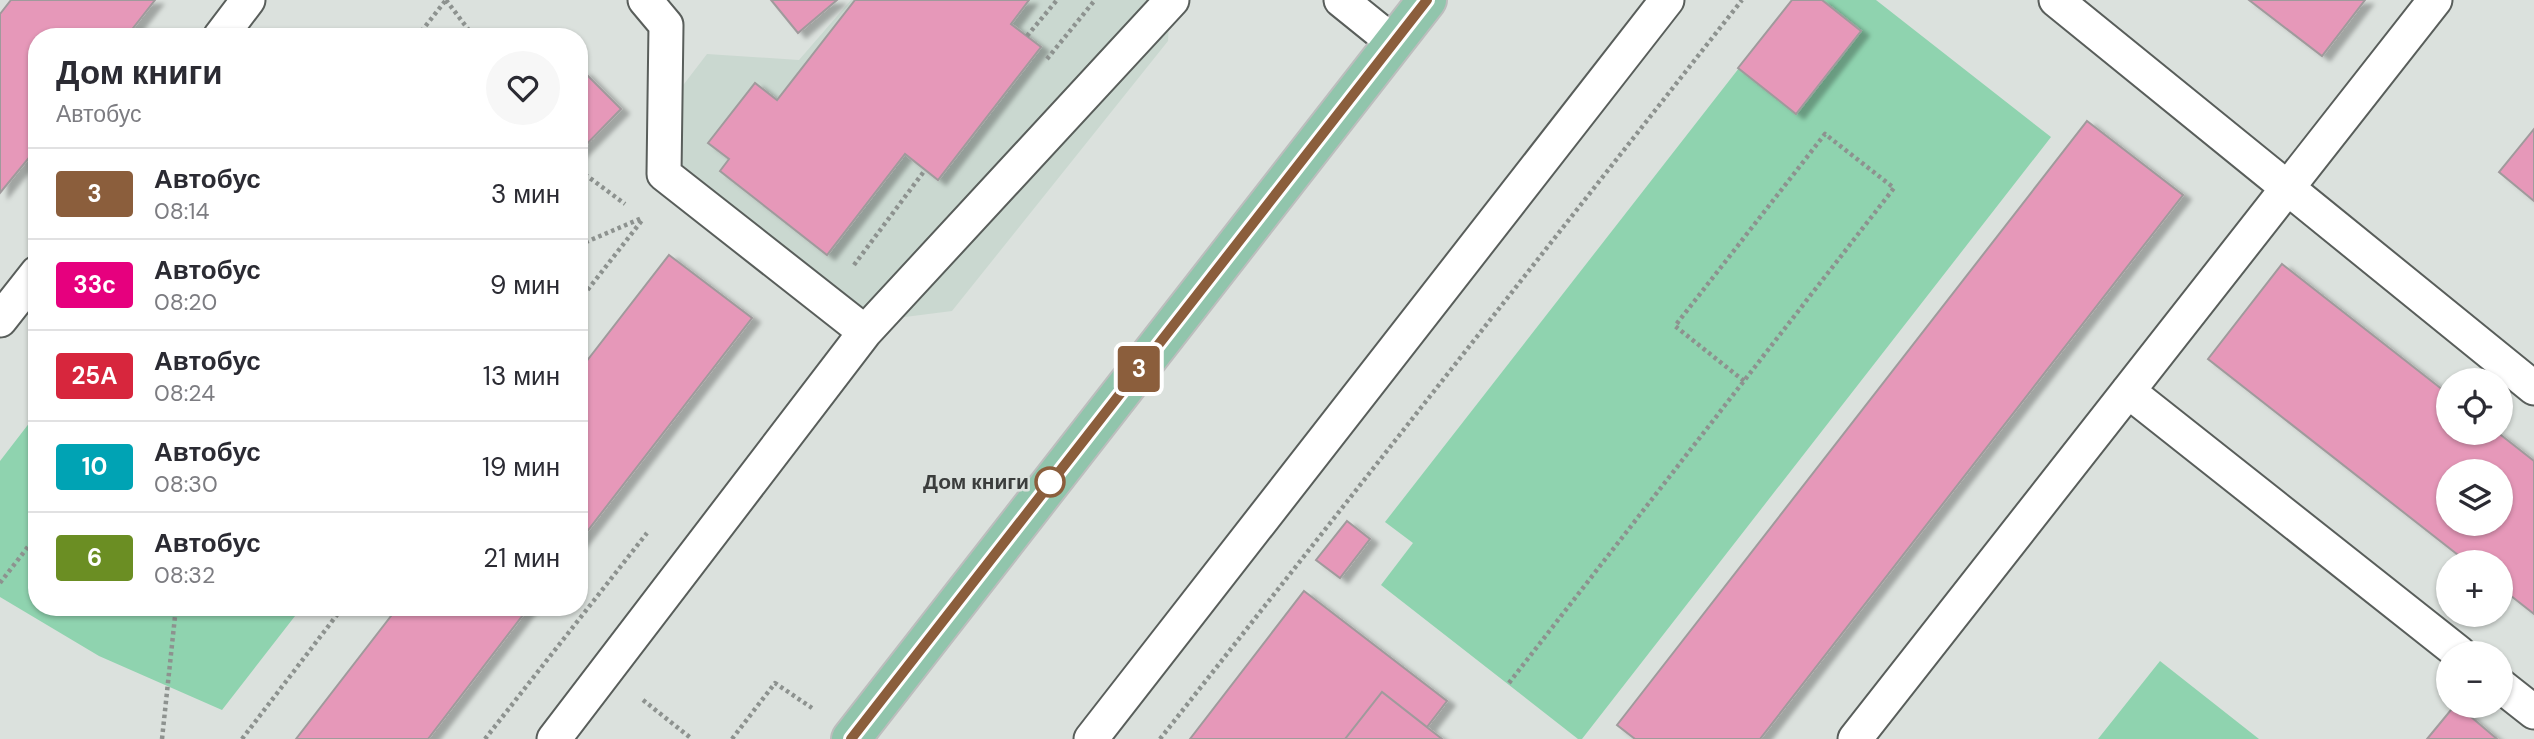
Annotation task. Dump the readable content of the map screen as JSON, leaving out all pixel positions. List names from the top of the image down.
{
  "places": ["Дом книги"],
  "lines": ["bus line 3"],
  "page": {
    "on_map": "3",
    "heading": ["Дом книги", "Автобус"],
    "list": [
      {
        "mark": "3",
        "name": "Автобус",
        "note": "08:14",
        "value": "3 мин"
      },
      {
        "mark": "33с",
        "name": "Автобус",
        "note": "08:20",
        "value": "9 мин"
      },
      {
        "mark": "25А",
        "name": "Автобус",
        "note": "08:24",
        "value": "13 мин"
      },
      {
        "mark": "10",
        "name": "Автобус",
        "note": "08:30",
        "value": "19 мин"
      },
      {
        "mark": "6",
        "name": "Автобус",
        "note": "08:32",
        "value": "21 мин"
      }
    ],
    "map_buttons": ["+", "−"]
  }
}
